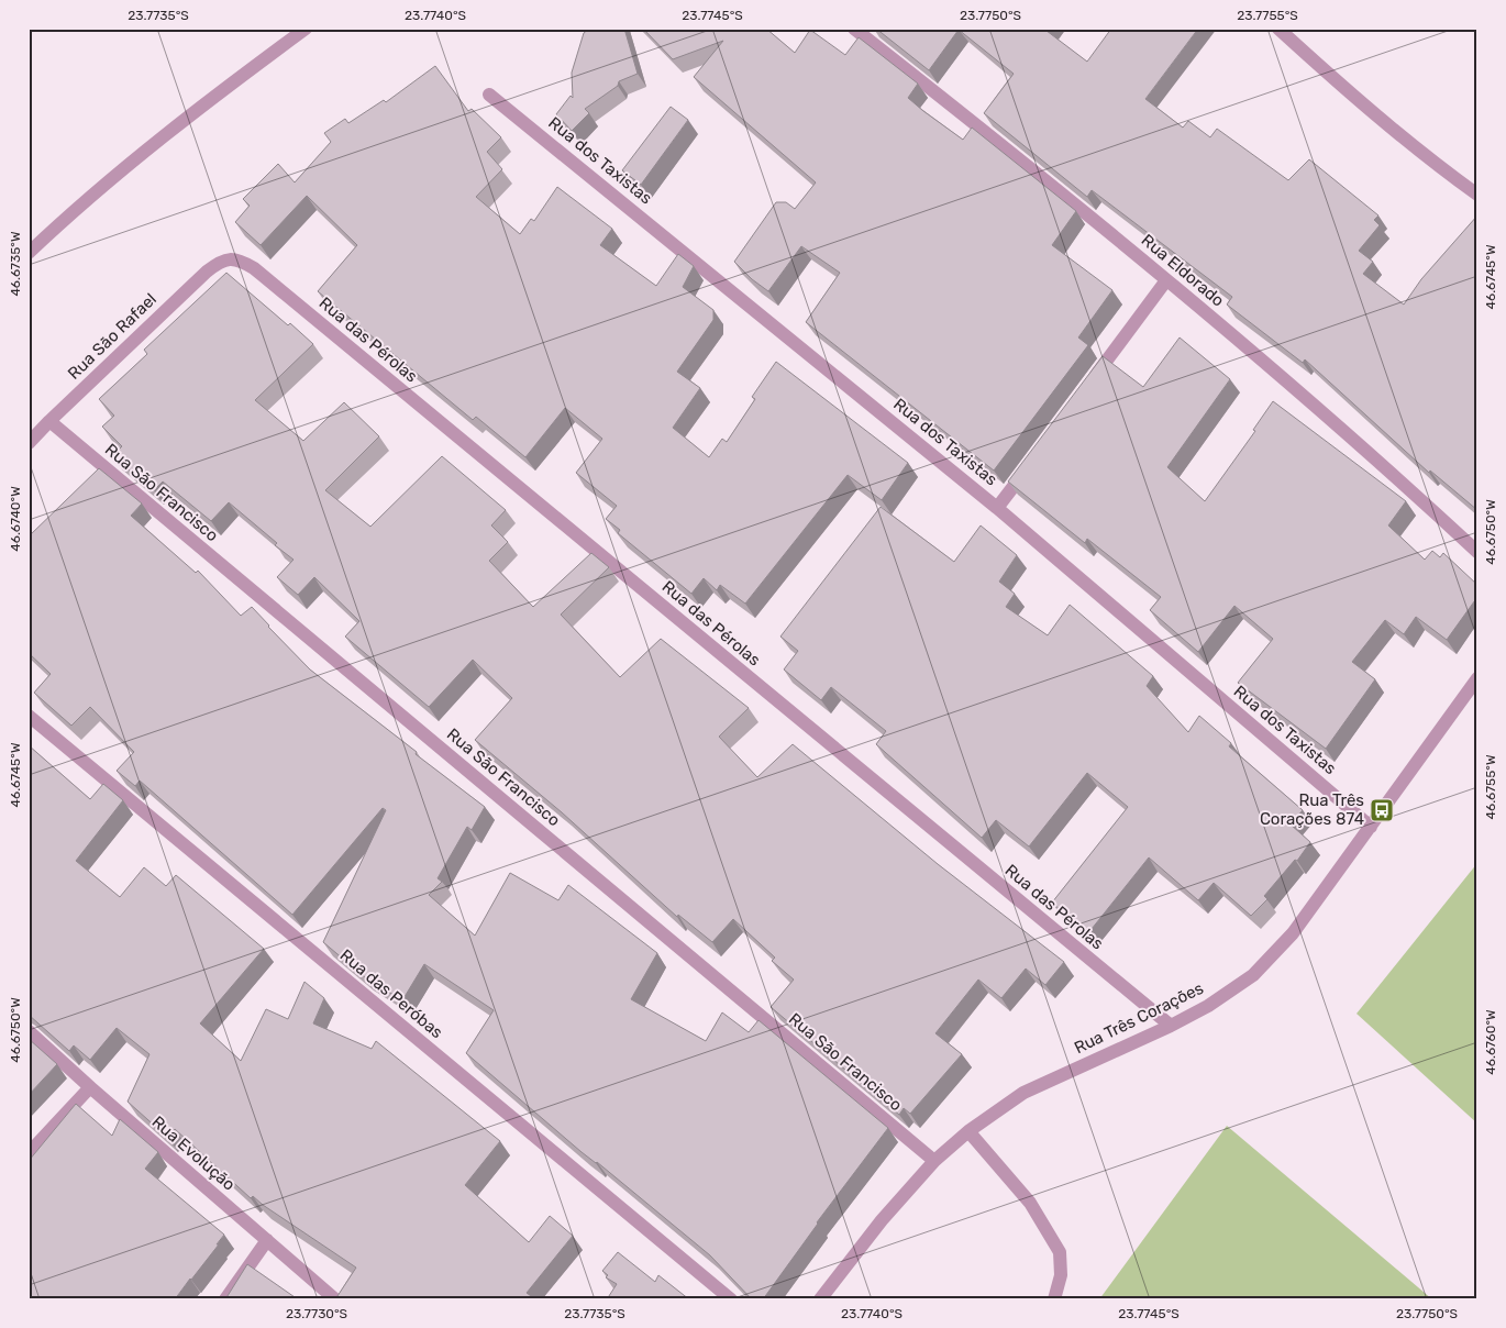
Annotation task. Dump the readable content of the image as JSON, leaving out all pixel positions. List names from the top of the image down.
{
  "streets": {
    "street": [
      "Rua dos Taxistas",
      "Rua Eldorado",
      "Rua São Rafael",
      "Rua das Pérolas",
      "Rua São Francisco",
      "Rua das Peróbas",
      "Rua Três Corações",
      "Rua Evolução"
    ]
  },
  "crossings": [
    ["Rua dos Taxistas", "Rua Três Corações"],
    ["Rua São Rafael", "Rua das Pérolas"],
    ["Rua São Rafael", "Rua São Francisco"],
    ["Rua das Pérolas", "Rua Três Corações"],
    ["Rua São Francisco", "Rua Três Corações"]
  ],
  "places": {
    "bus stop": ["Rua Três Corações 874"]
  },
  "coordinates": [
    "23.7735°S",
    "23.7740°S",
    "23.7745°S",
    "23.7750°S",
    "23.7755°S",
    "46.6735°W",
    "46.6745°W",
    "46.6740°W",
    "46.6750°W",
    "46.6755°W",
    "46.6760°W",
    "23.7730°S"
  ]
}
